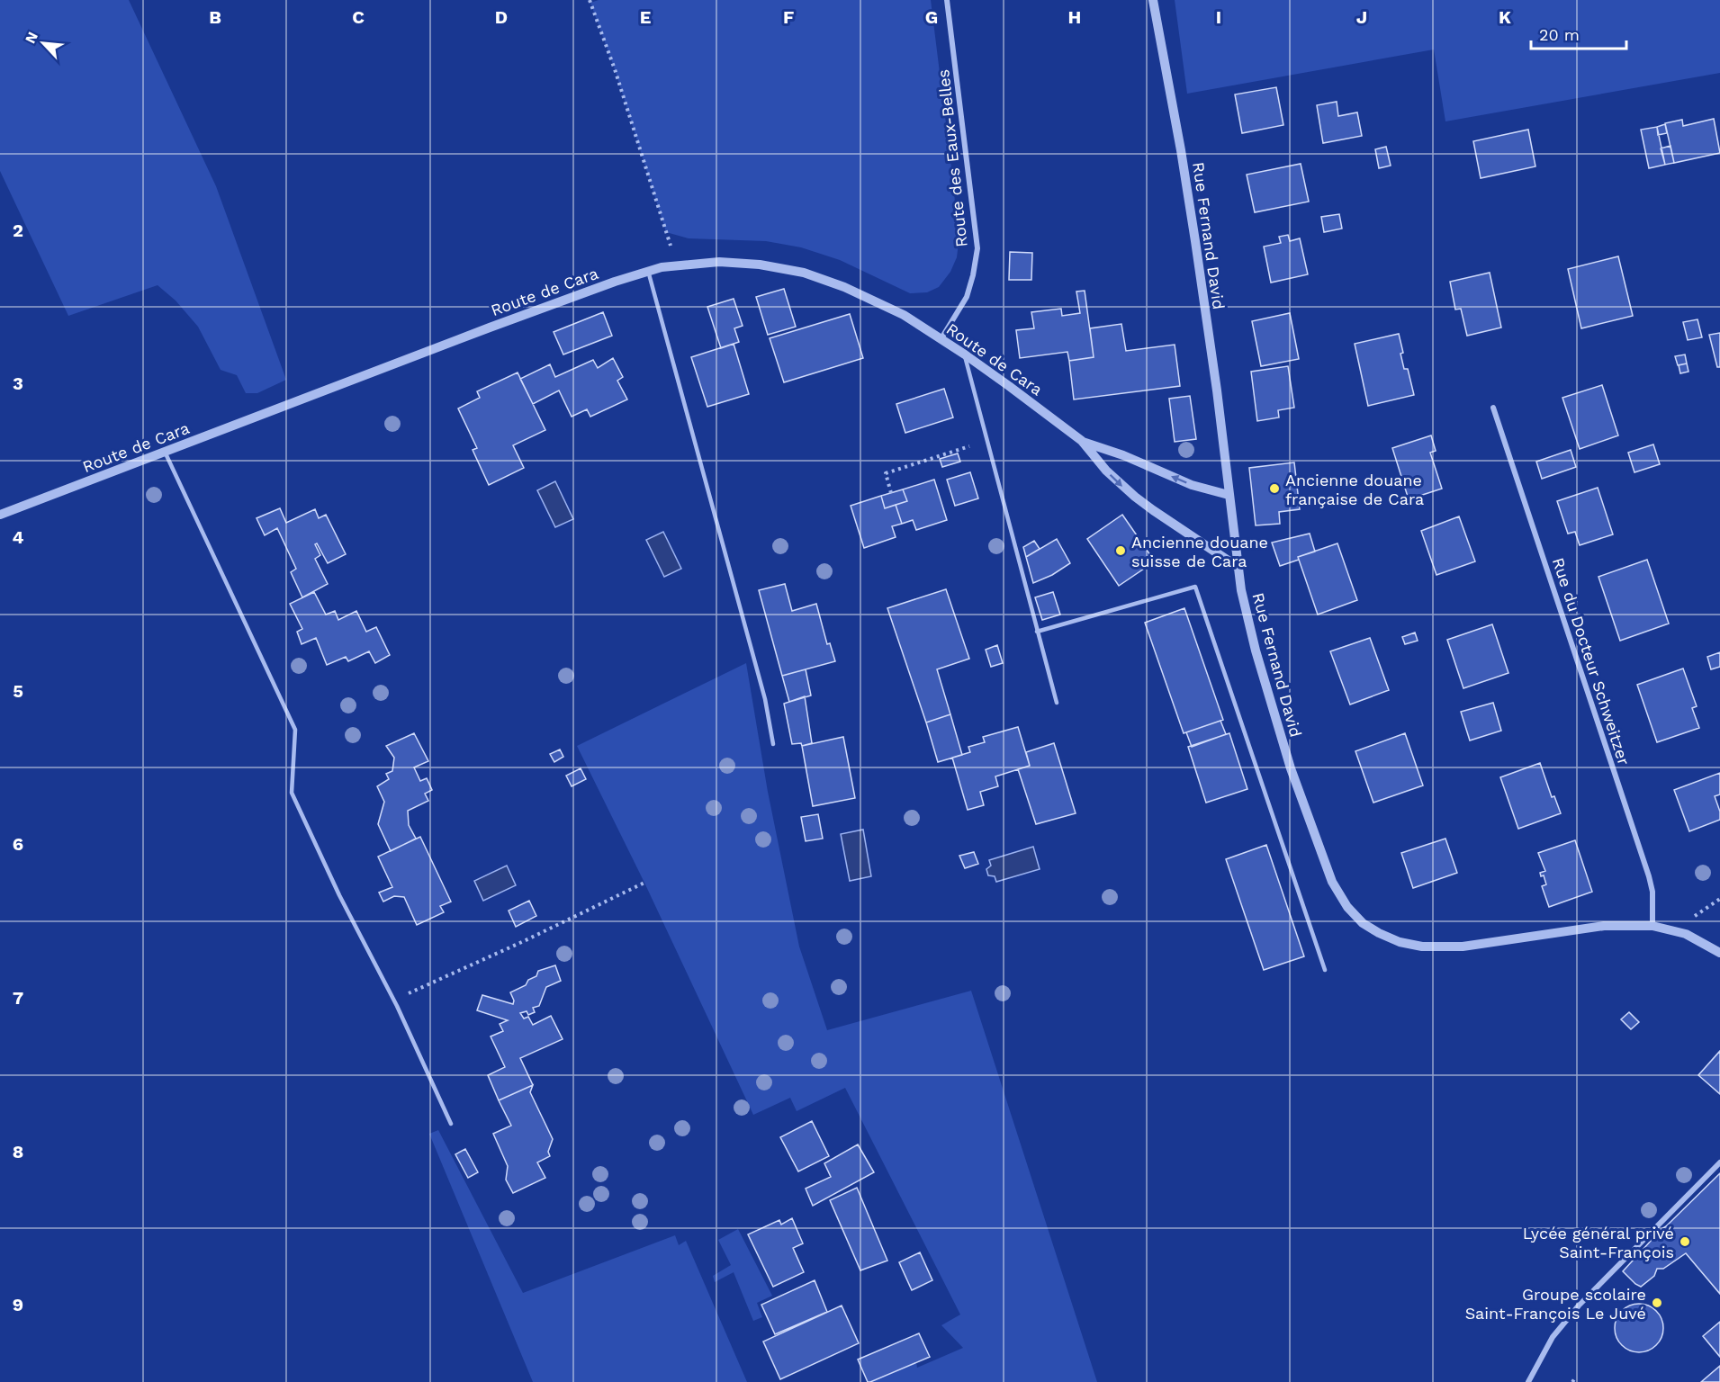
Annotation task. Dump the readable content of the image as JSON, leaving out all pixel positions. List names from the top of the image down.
{
  "streets": {
    "street": [
      "Route des Eaux-Belles",
      "Rue Fernand David",
      "Route de Cara",
      "Rue du Docteur Schweitzer"
    ]
  },
  "crossings": [
    ["Route des Eaux-Belles", "Route de Cara"],
    ["Rue Fernand David", "Route de Cara"],
    ["Rue Fernand David", "Rue du Docteur Schweitzer"]
  ],
  "places": [
    "Ancienne douane française de Cara",
    "Ancienne douane suisse de Cara",
    "Lycée général privé Saint-François",
    "Groupe scolaire Saint-François Le Juvé"
  ],
  "scale_bar": "20 m",
  "north": "top left",
  "grid": {
    "columns": [
      "B",
      "C",
      "D",
      "E",
      "F",
      "G",
      "H",
      "I",
      "J",
      "K"
    ],
    "rows": [
      "2",
      "3",
      "4",
      "5",
      "6",
      "7",
      "8",
      "9"
    ]
  }
}
